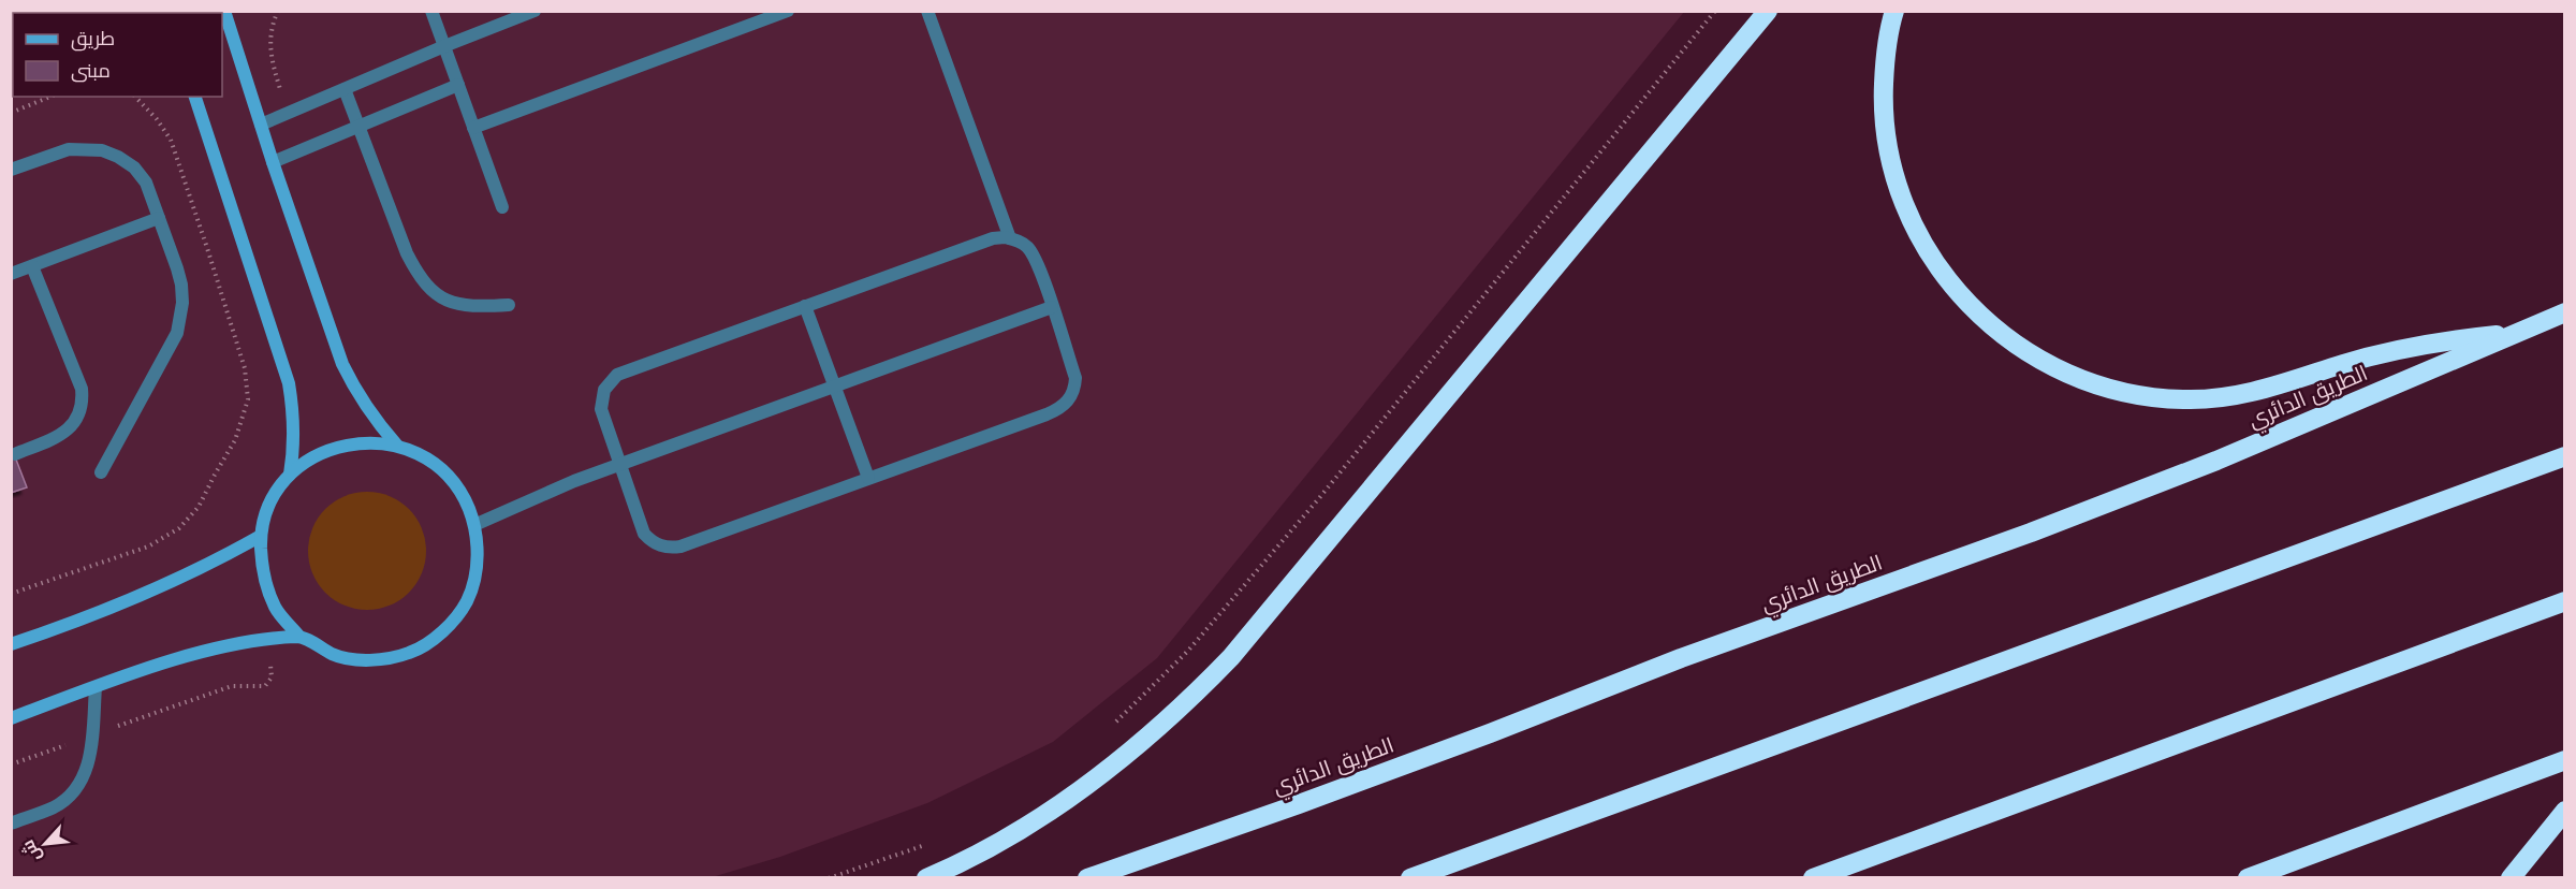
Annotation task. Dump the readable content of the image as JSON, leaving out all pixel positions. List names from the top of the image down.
{
  "streets": {
    "highway": ["الطريق الدائري"]
  },
  "legend": ["طريق", "مبنى"],
  "north": "bottom left"
}
